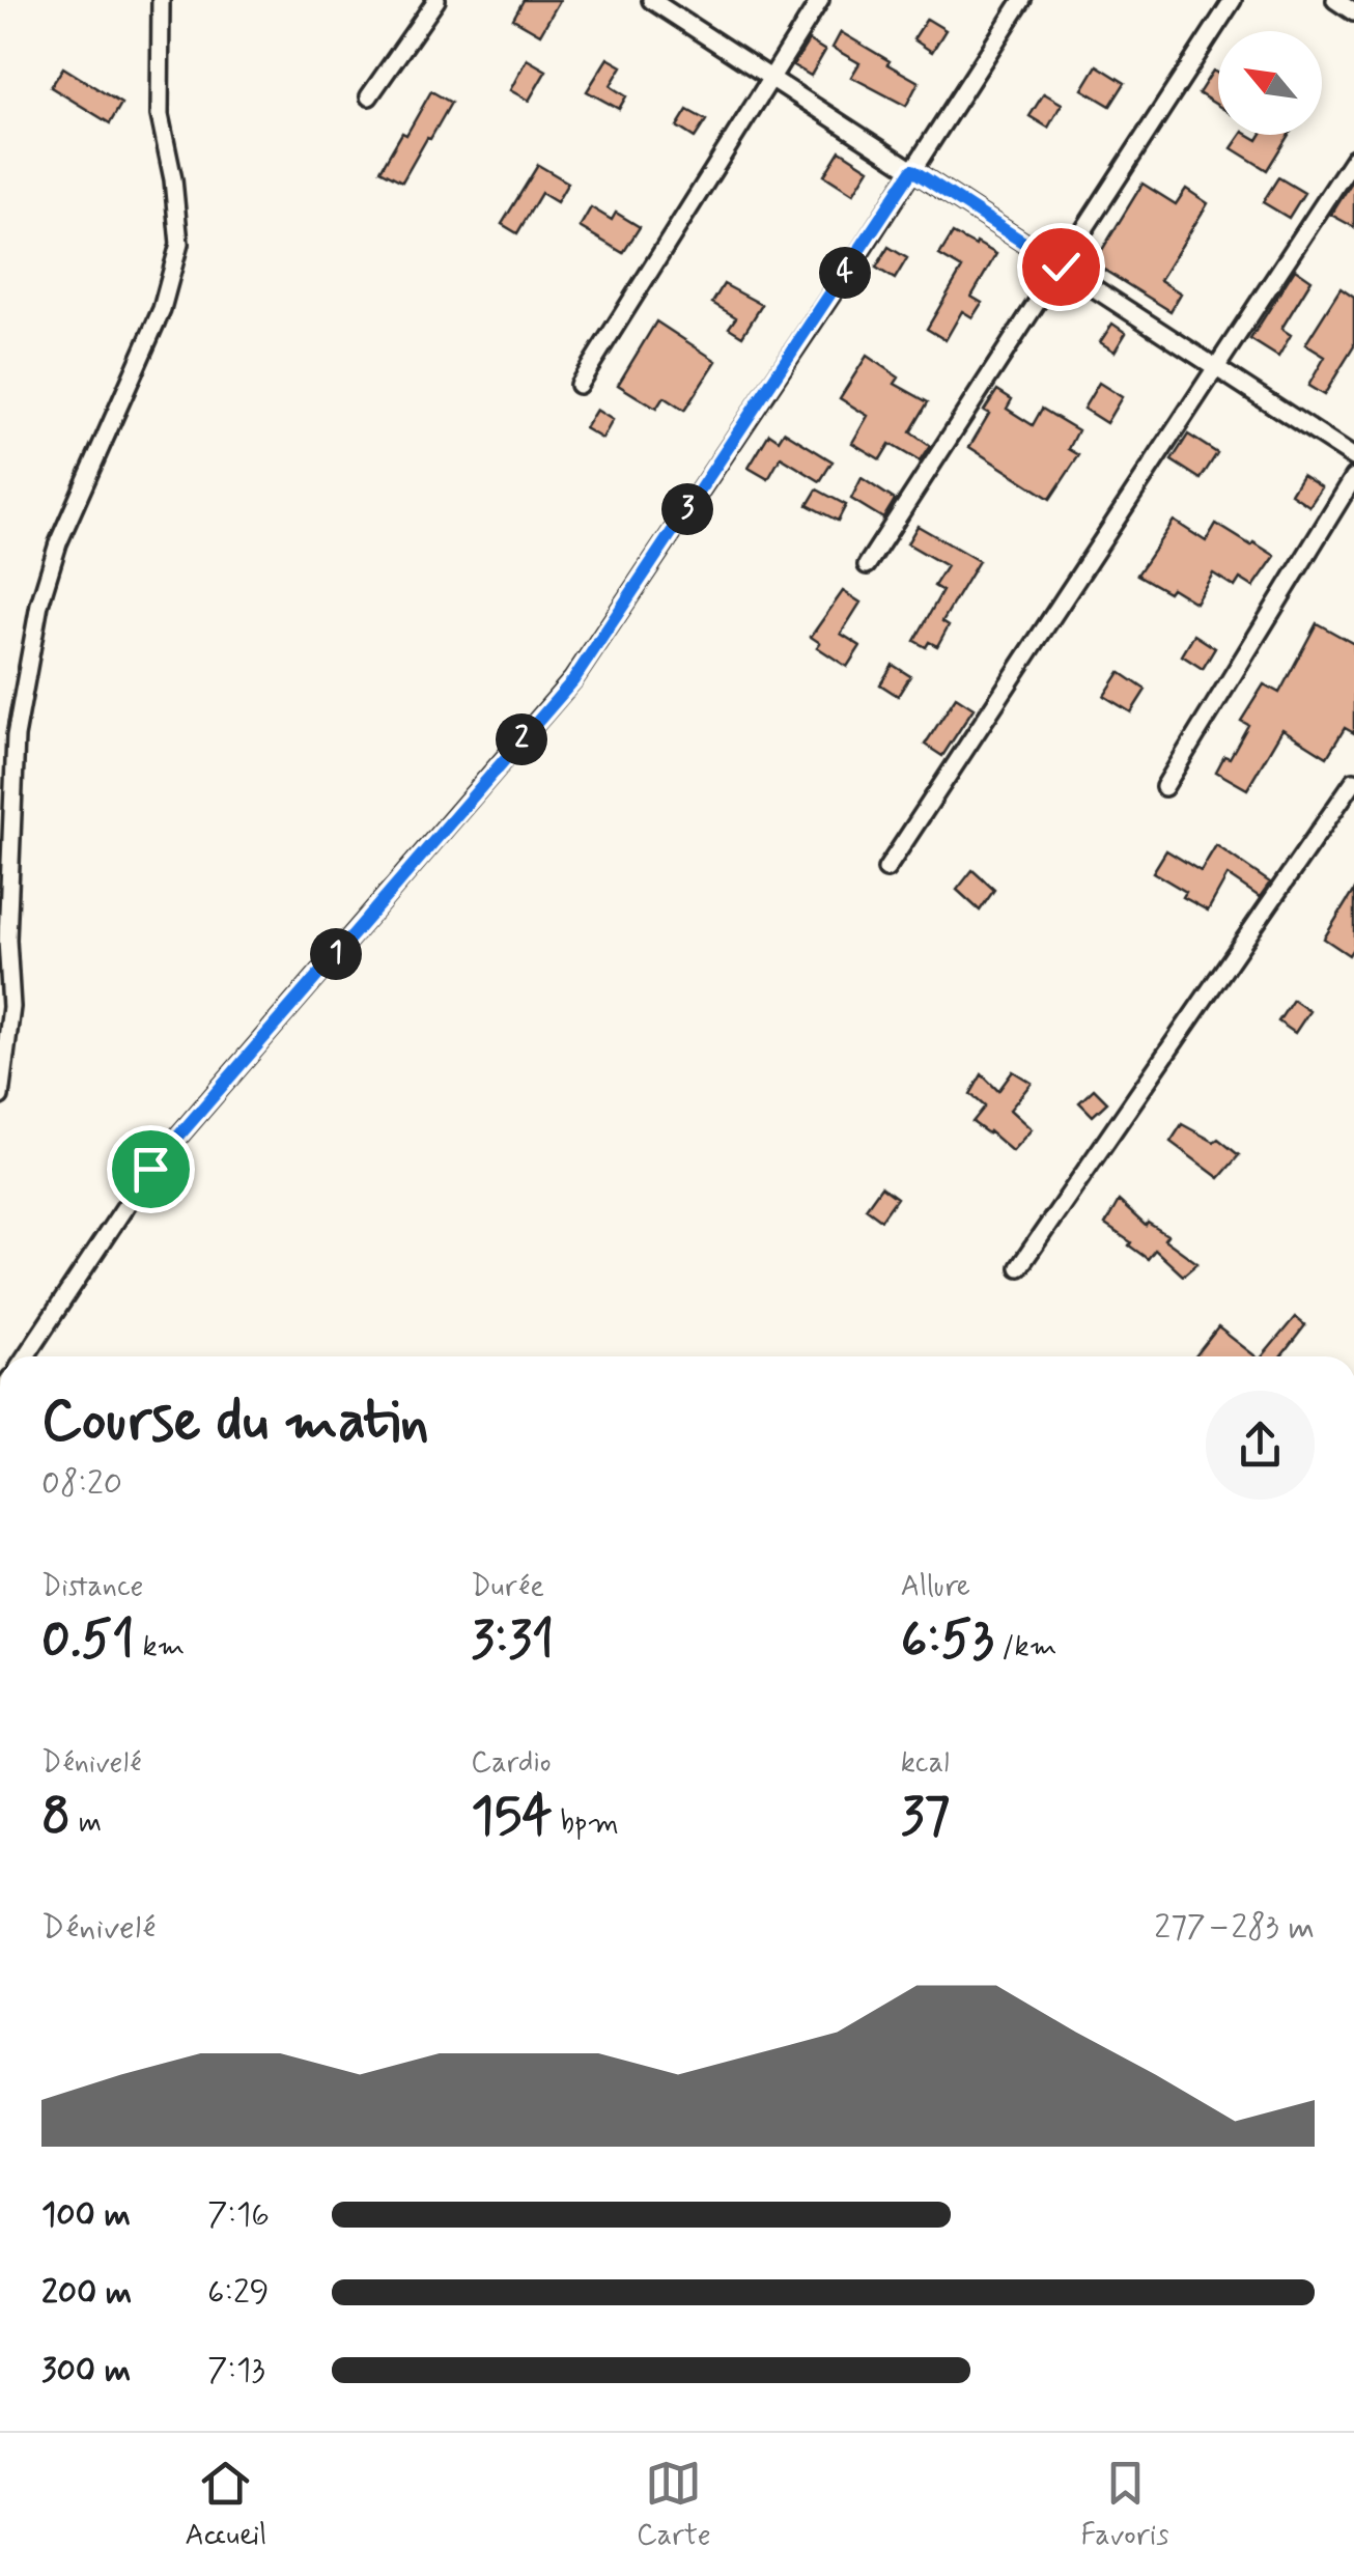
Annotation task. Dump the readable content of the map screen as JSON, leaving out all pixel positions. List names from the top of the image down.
{
  "north": "top left",
  "page": {
    "pins": [
      "4",
      "3",
      "2",
      "1"
    ],
    "heading": ["Course du matin", "08:20"],
    "stats": [
      ["Distance", "0.51 km"],
      ["Durée", "3:31"],
      ["Allure", "6:53 /km"],
      ["Dénivelé", "8 m"],
      ["Cardio", "154 bpm"],
      ["kcal", "37"]
    ],
    "chart": ["Dénivelé", "277–283 m"],
    "list": [
      {
        "name": "100 m",
        "note": "7:16"
      },
      {
        "name": "200 m",
        "note": "6:29"
      },
      {
        "name": "300 m",
        "note": "7:13"
      }
    ],
    "tabs": ["Accueil", "Carte", "Favoris"]
  }
}
